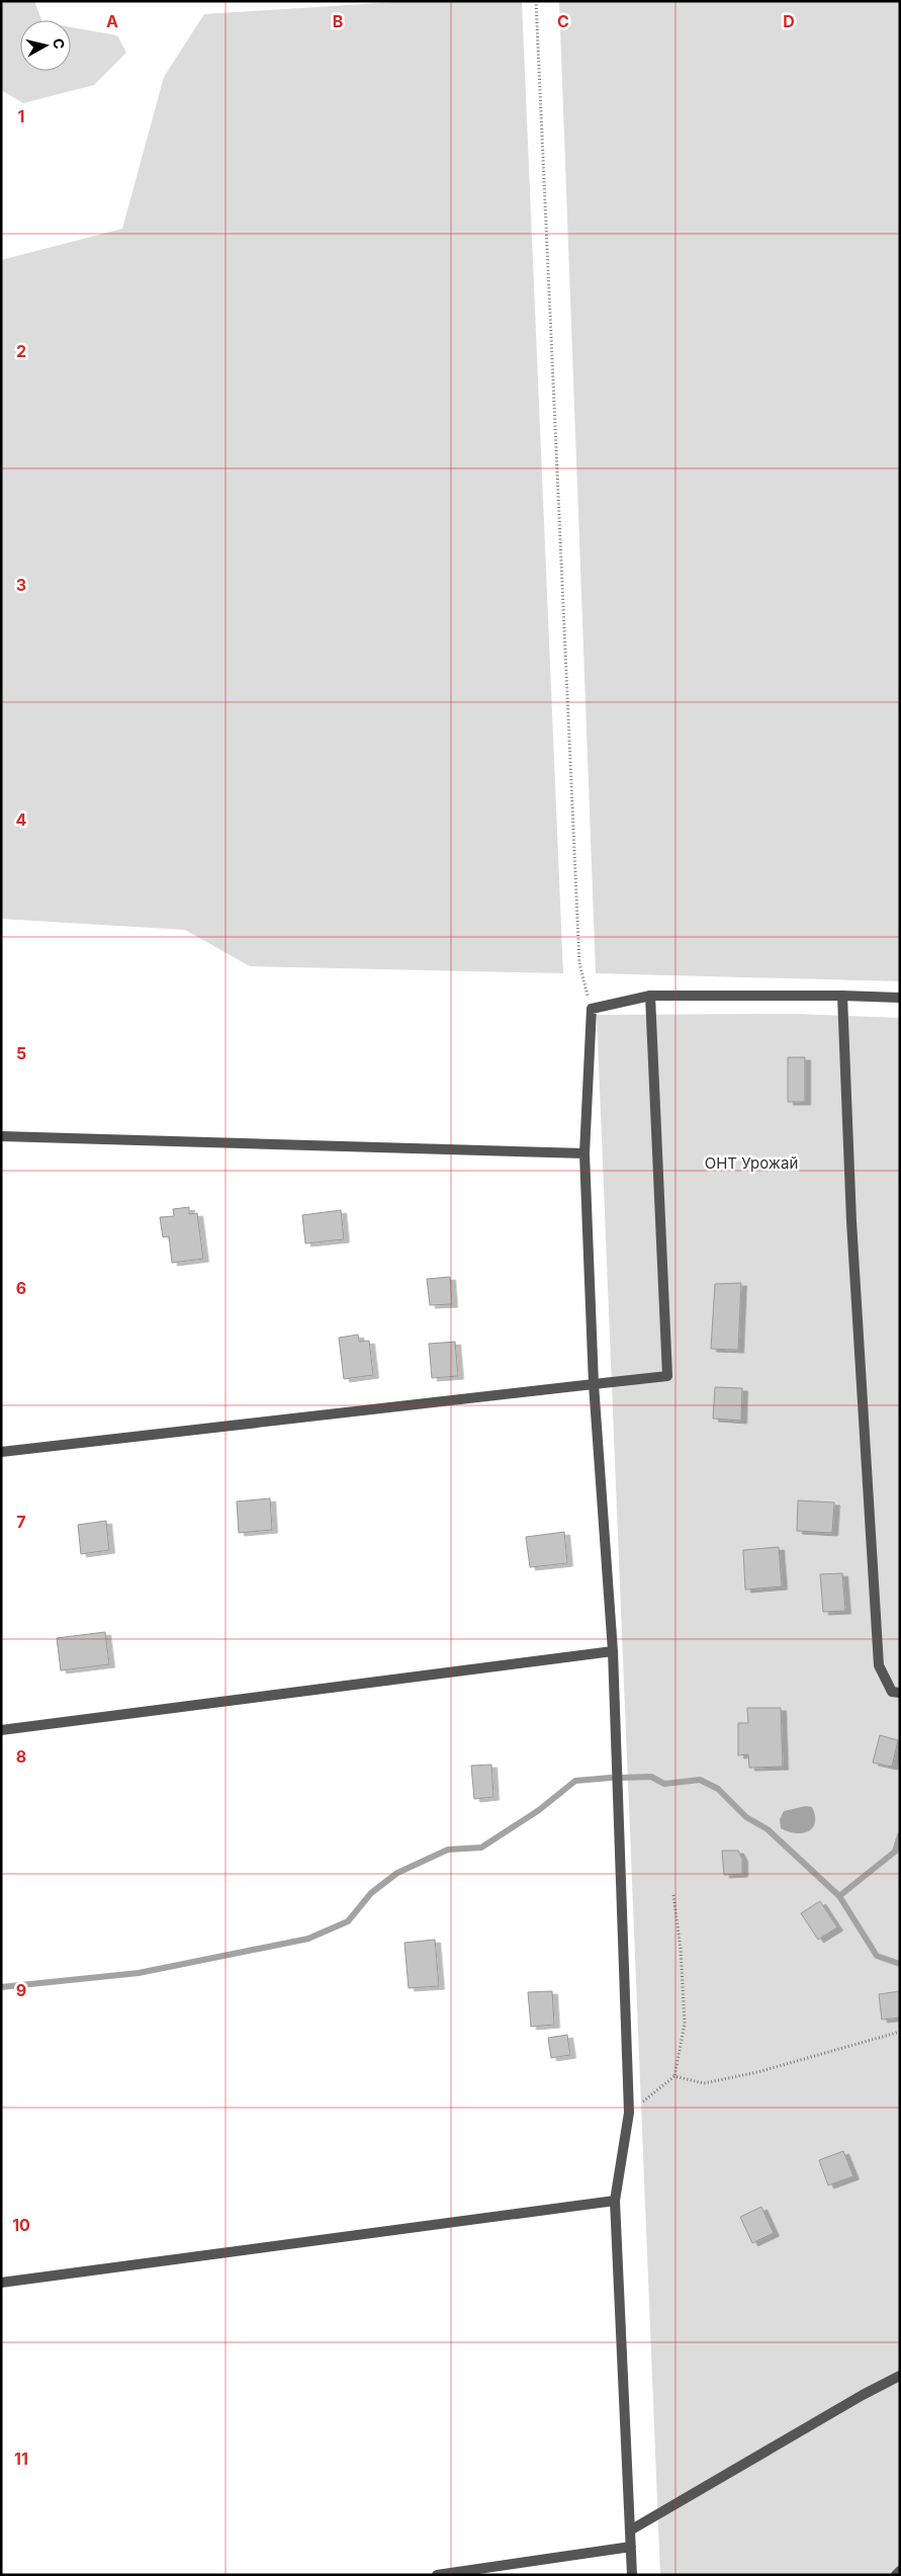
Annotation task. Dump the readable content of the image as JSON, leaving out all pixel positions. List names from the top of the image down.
{
  "parks": ["ОНТ Урожай"],
  "north": "right",
  "grid": {
    "columns": [
      "A",
      "B",
      "C",
      "D"
    ],
    "rows": [
      "1",
      "2",
      "3",
      "4",
      "5",
      "6",
      "7",
      "8",
      "9",
      "10",
      "11"
    ]
  }
}
